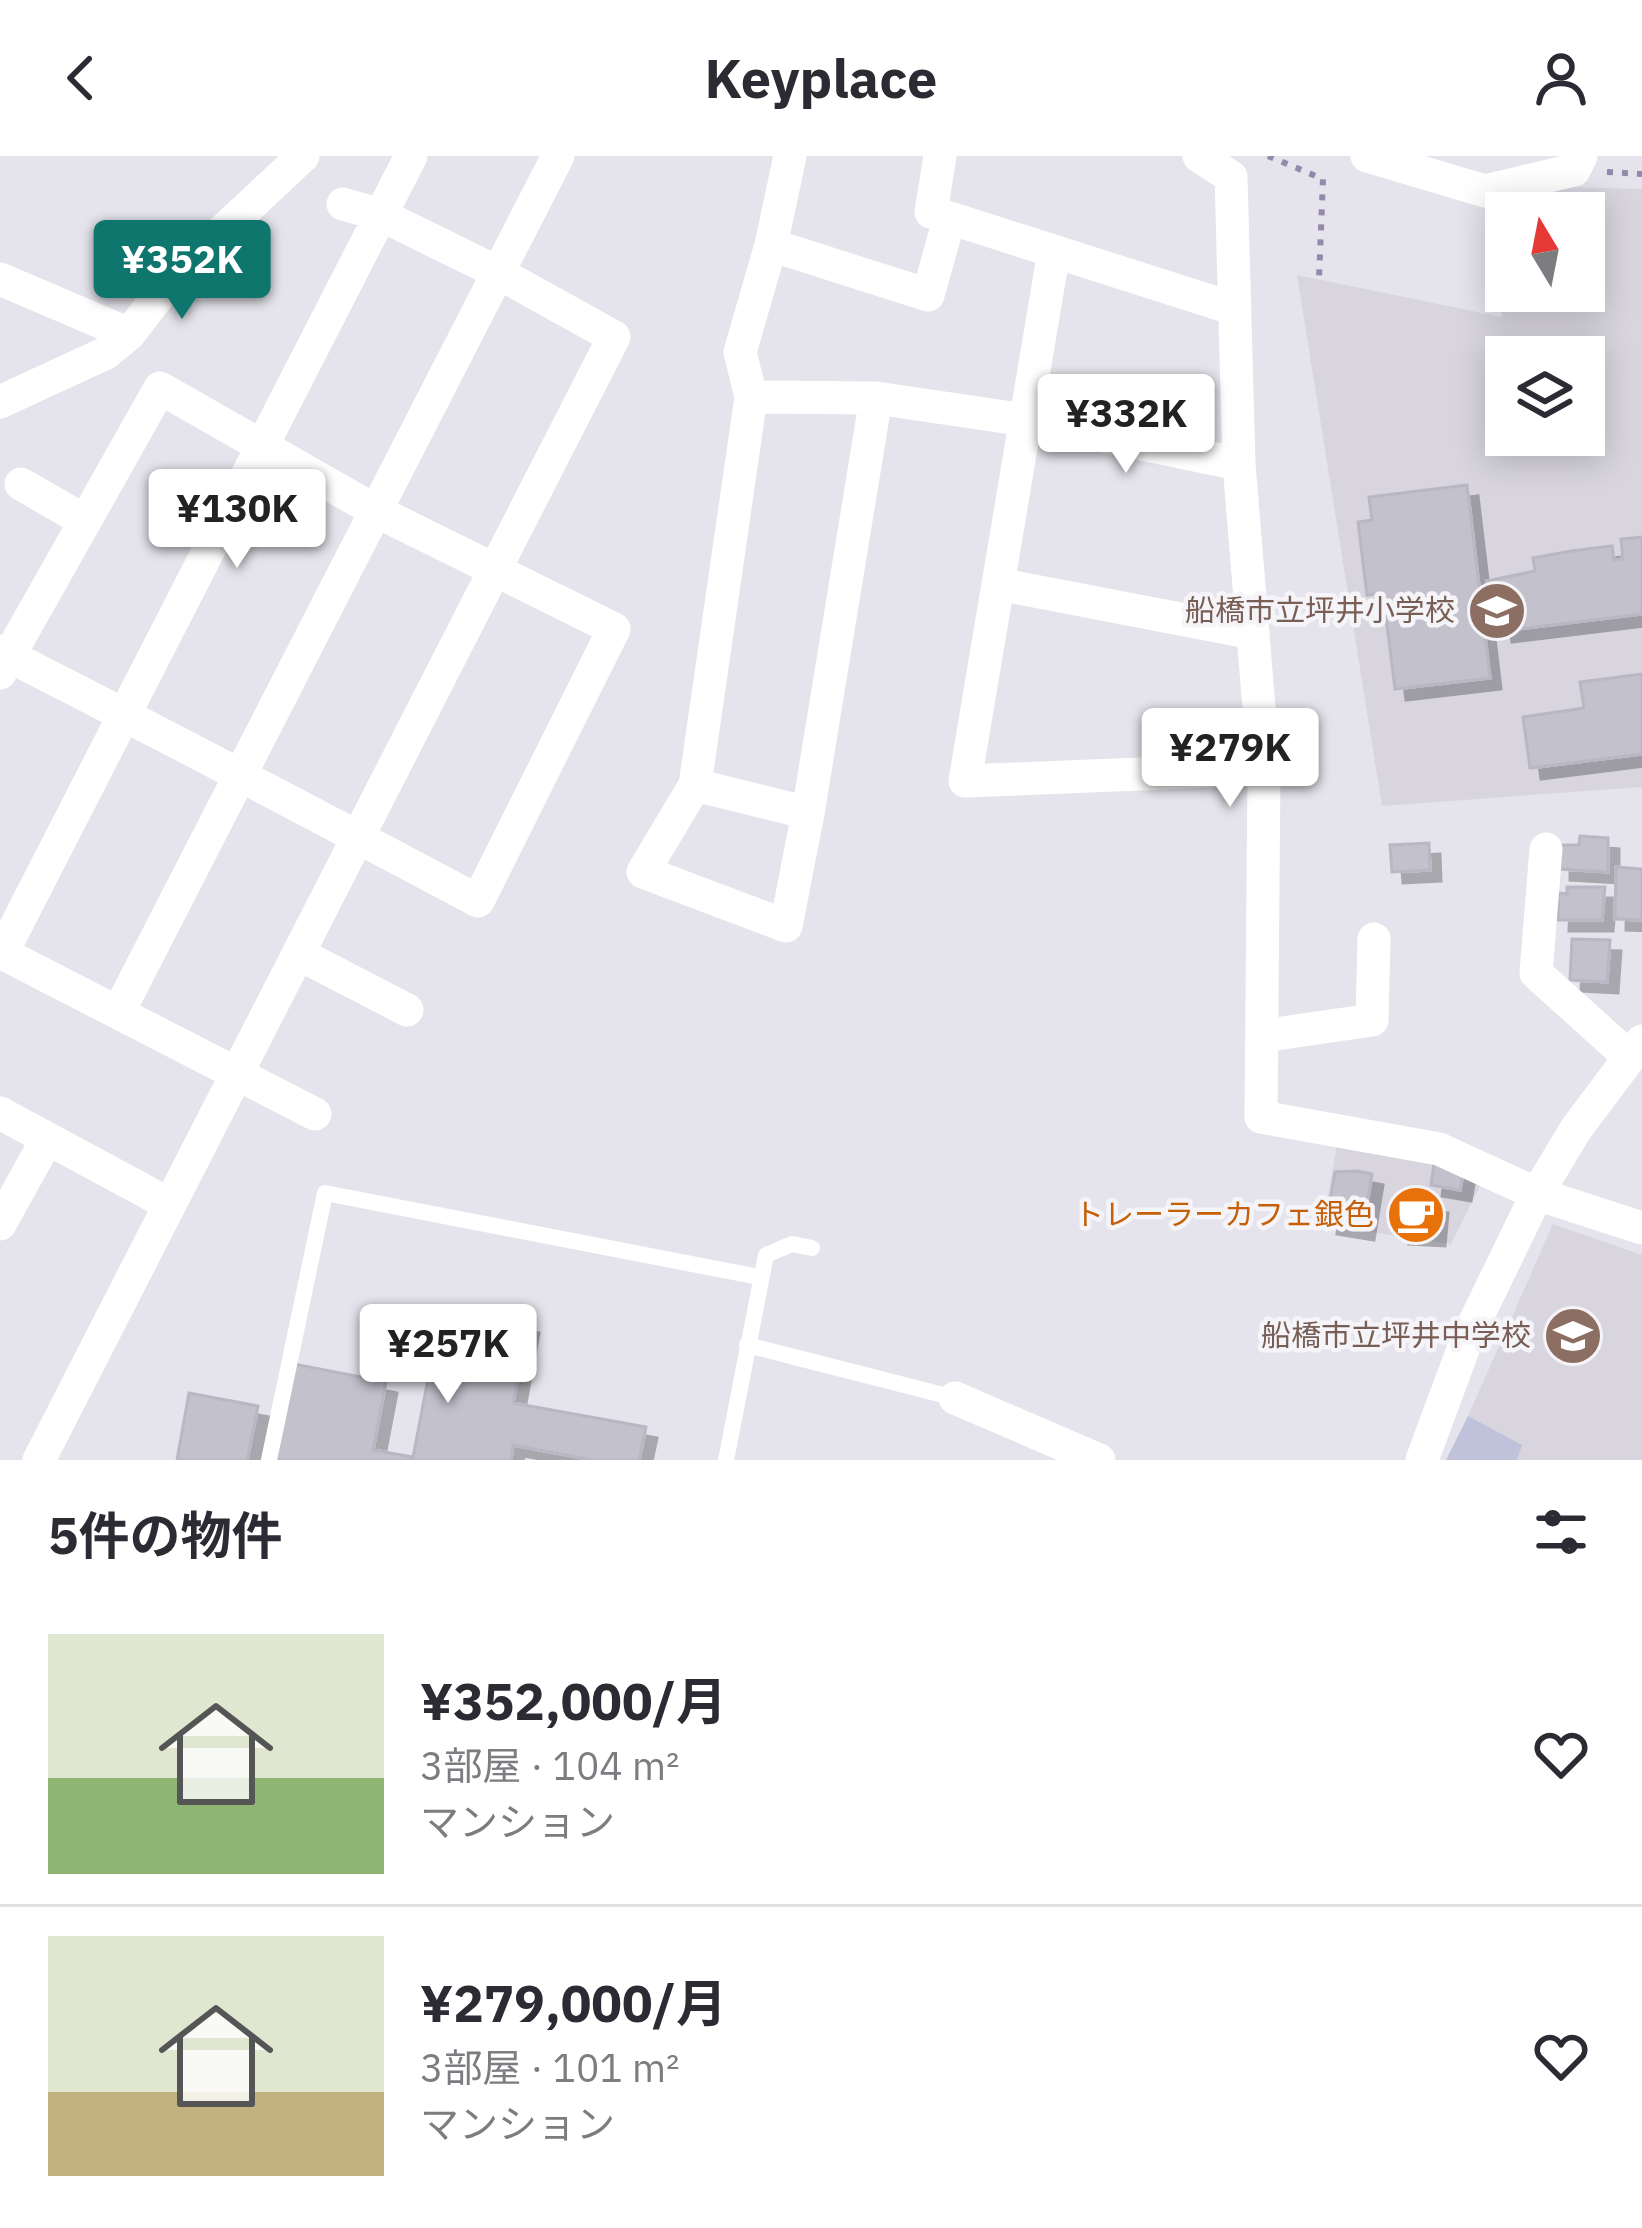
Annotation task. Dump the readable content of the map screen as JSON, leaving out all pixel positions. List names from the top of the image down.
{
  "places": {
    "school or university": ["船橋市立坪井小学校", "船橋市立坪井中学校"],
    "cafe": ["トレーラーカフェ銀色"]
  },
  "north": "top",
  "page": {
    "header": "Keyplace",
    "price": [
      "¥352K",
      "¥332K",
      "¥130K",
      "¥279K",
      "¥257K"
    ],
    "heading": "5件の物件",
    "list": [
      {
        "name": "¥352,000/月",
        "note": "3部屋 · 104 m² · マンション"
      },
      {
        "name": "¥279,000/月",
        "note": "3部屋 · 101 m² · マンション"
      }
    ]
  }
}
